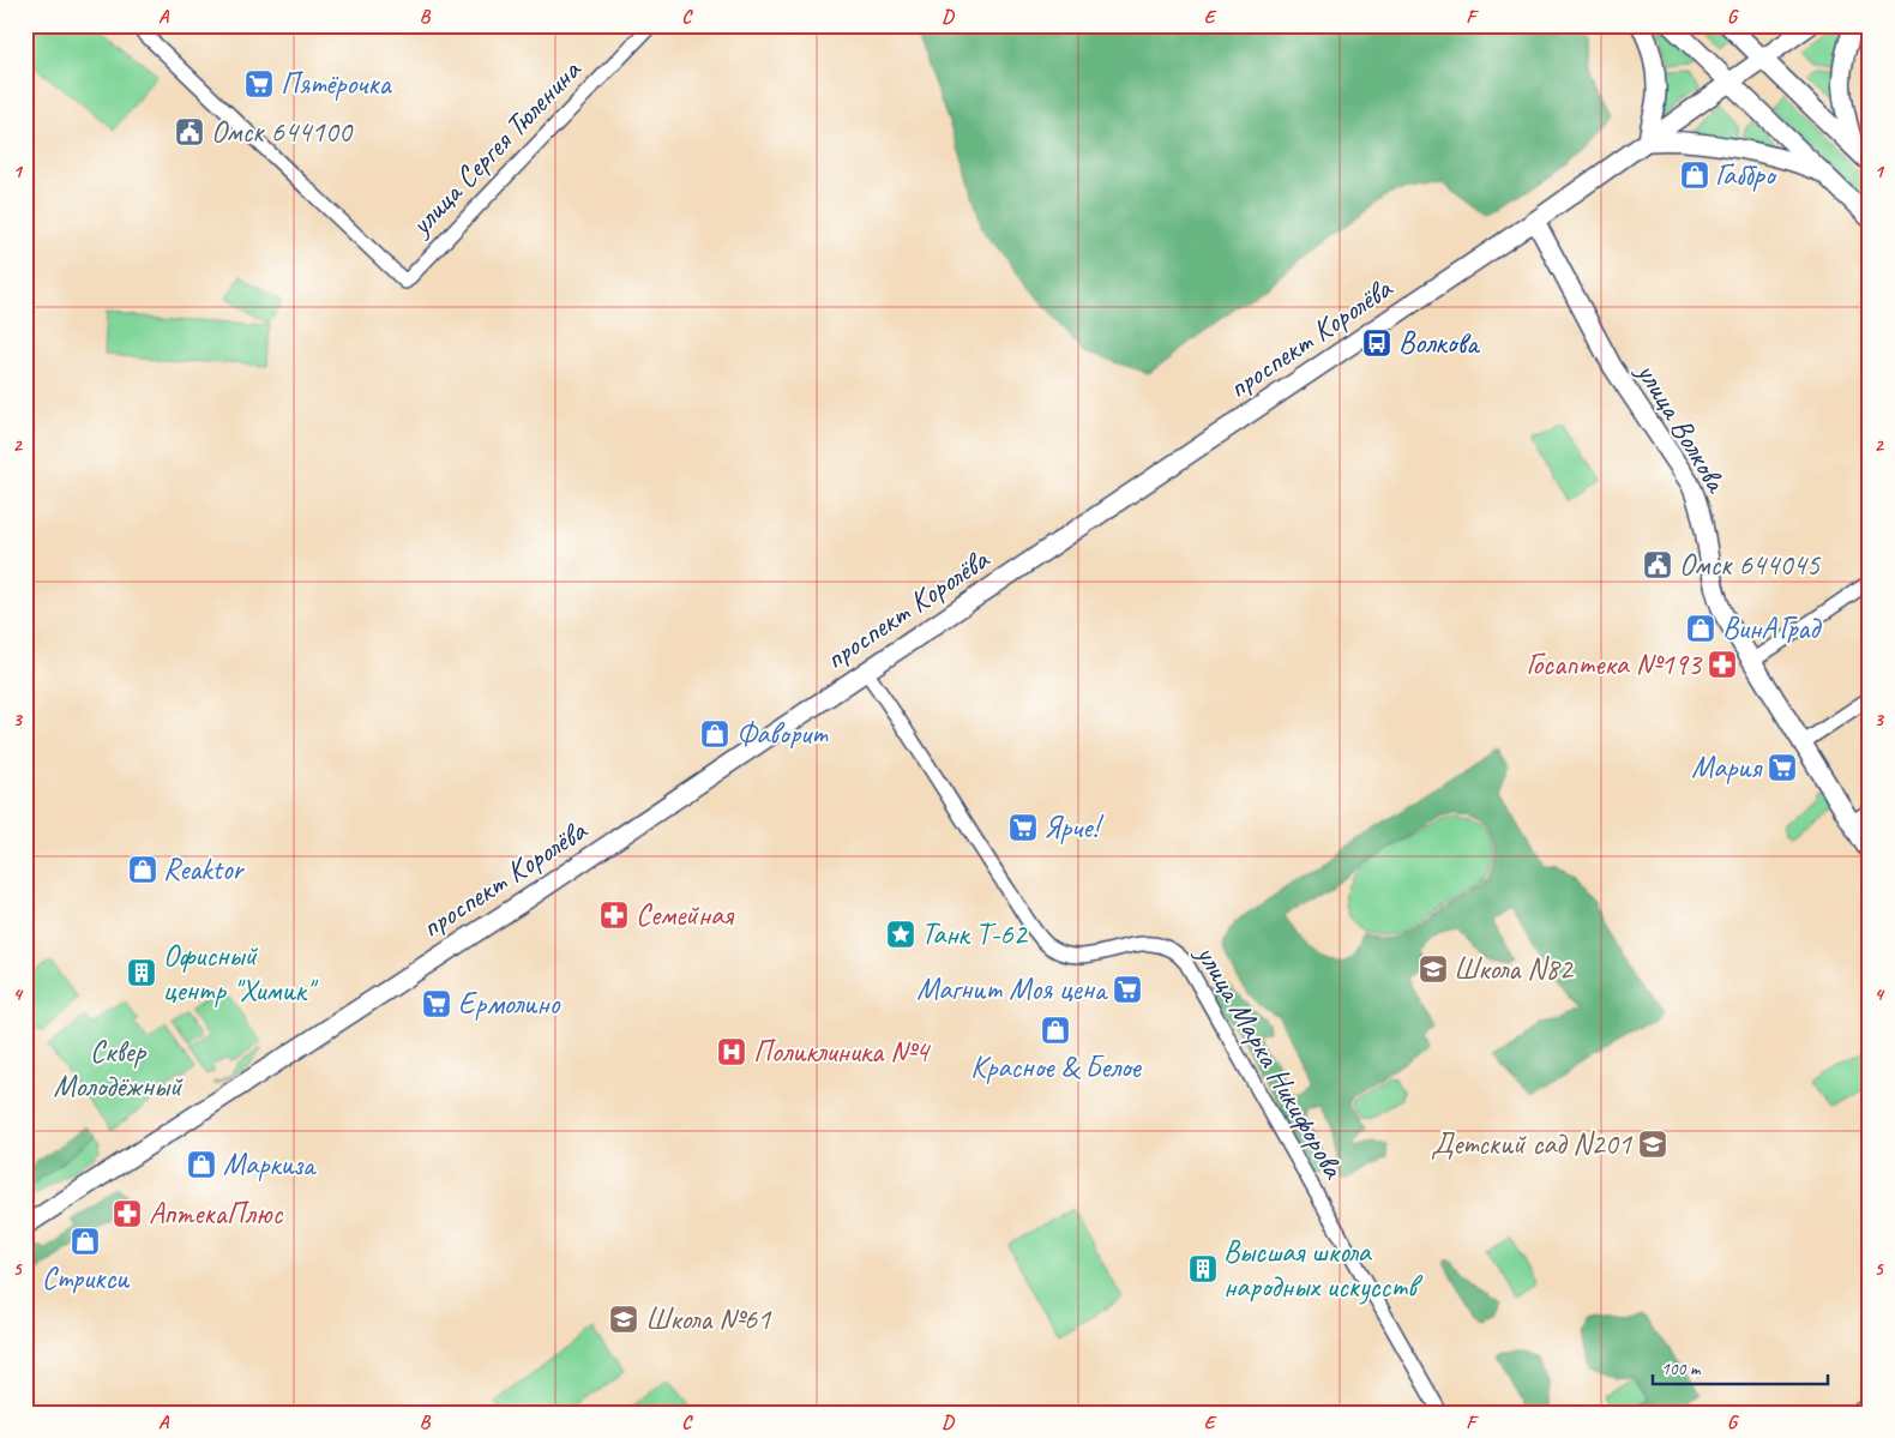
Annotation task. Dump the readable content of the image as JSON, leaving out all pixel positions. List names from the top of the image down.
{
  "streets": {
    "main road": ["проспект Королёва", "улица Волкова"],
    "street": ["улица Сергея Тюленина", "улица Марка Никифорова"]
  },
  "crossings": [
    ["проспект Королёва", "улица Волкова"],
    ["проспект Королёва", "улица Марка Никифорова"]
  ],
  "parks": ["Сквер Молодёжный"],
  "places": {
    "supermarket": [
      "Пятёрочка",
      "Мария",
      "Ярче!",
      "Магнит Моя цена",
      "Ермолино"
    ],
    "public building": ["Омск 644100", "Омск 644045"],
    "shop": [
      "Габбро",
      "ВинАГрад",
      "Фаворит",
      "Reaktor",
      "Красное & Белое",
      "Маркиза",
      "Стрикси"
    ],
    "bus stop": ["Волкова"],
    "pharmacy": ["Госаптека №193", "Семейная", "АптекаПлюс"],
    "place": ["Танк Т-62"],
    "school or university": ["Школа N82", "Детский сад N201", "Школа №61"],
    "building": ["Офисный центр \"Химик\"", "Высшая школа народных искусств"],
    "hospital": ["Поликлиника №4"]
  },
  "scale_bar": "100 m",
  "grid": {
    "columns": [
      "A",
      "B",
      "C",
      "D",
      "E",
      "F",
      "G"
    ],
    "rows": [
      "1",
      "2",
      "3",
      "4",
      "5"
    ]
  }
}
